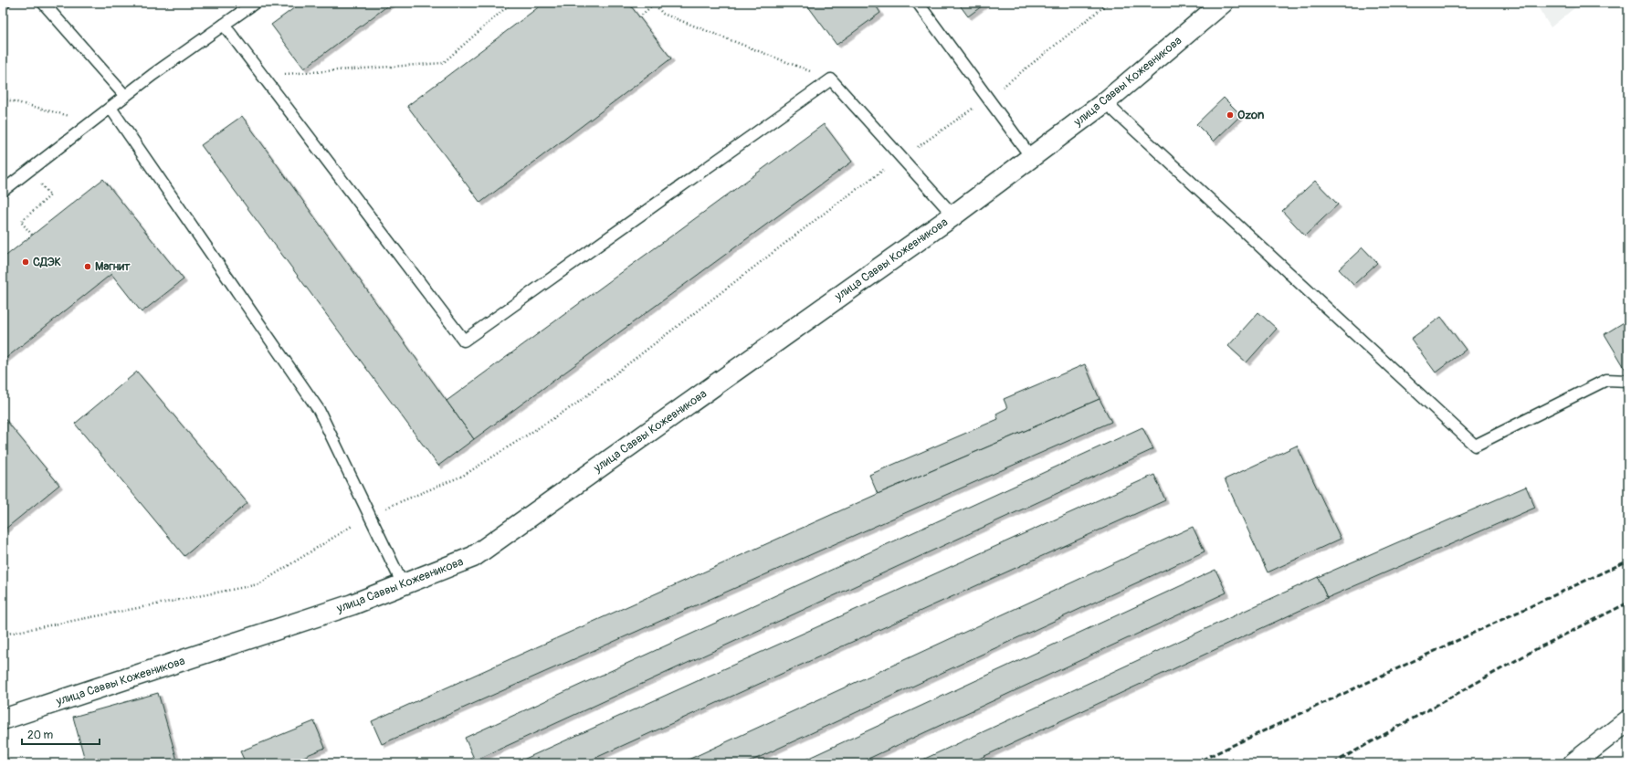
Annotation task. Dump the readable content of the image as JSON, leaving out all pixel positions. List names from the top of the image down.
{
  "streets": {
    "street": ["улица Саввы Кожевникова"]
  },
  "places": ["Ozon", "СДЭК", "Магнит"],
  "scale_bar": "20 m"
}
